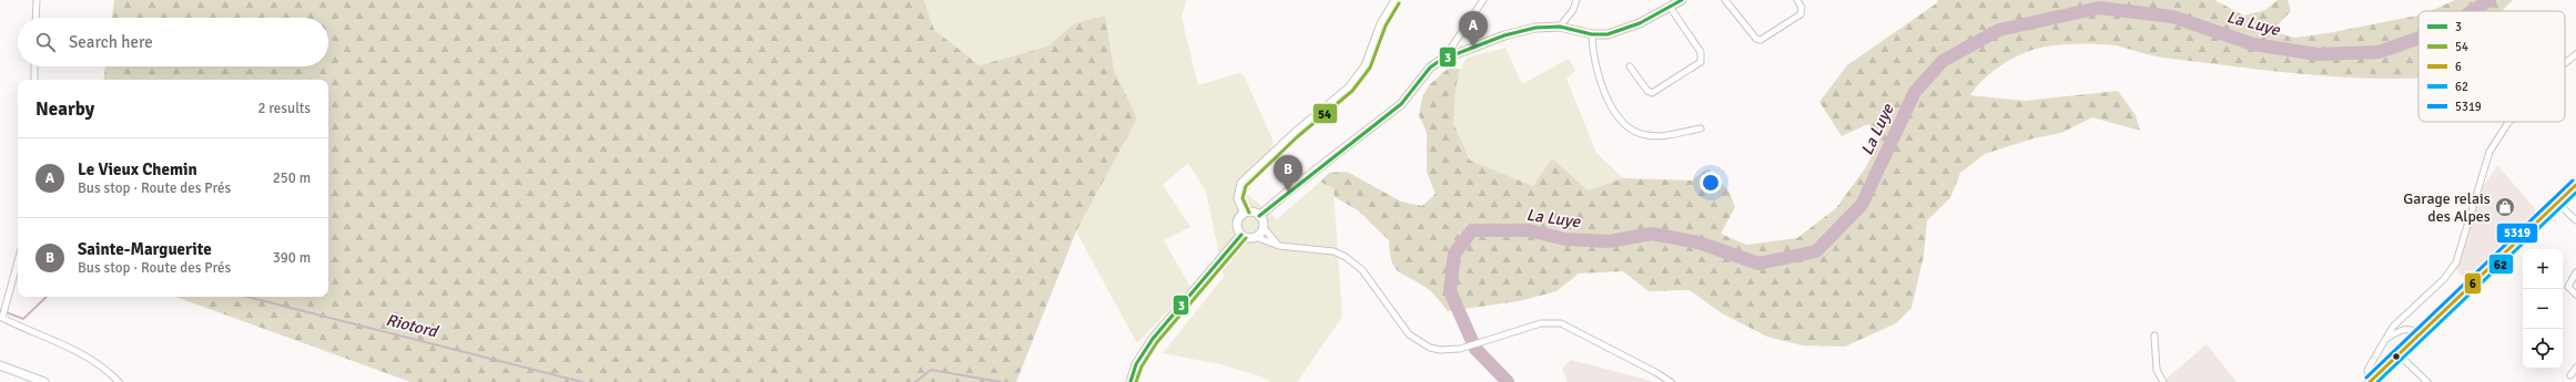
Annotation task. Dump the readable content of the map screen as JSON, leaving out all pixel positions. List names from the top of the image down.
{
  "water": ["La Luye", "Riotord"],
  "places": {
    "shop": ["Garage relais des Alpes"]
  },
  "lines": [
    "transit line 3",
    "transit line 54",
    "transit line 5319",
    "transit line 6",
    "transit line 62"
  ],
  "legend": [
    "3",
    "54",
    "6",
    "62",
    "5319"
  ],
  "page": {
    "pins": ["A", "B"],
    "search": "Search here",
    "heading": ["Nearby", "2 results"],
    "list": [
      {
        "mark": "A",
        "name": "Le Vieux Chemin",
        "note": "Bus stop · Route des Prés",
        "value": "250 m"
      },
      {
        "mark": "B",
        "name": "Sainte-Marguerite",
        "note": "Bus stop · Route des Prés",
        "value": "390 m"
      }
    ],
    "map_buttons": ["+", "−"]
  }
}
